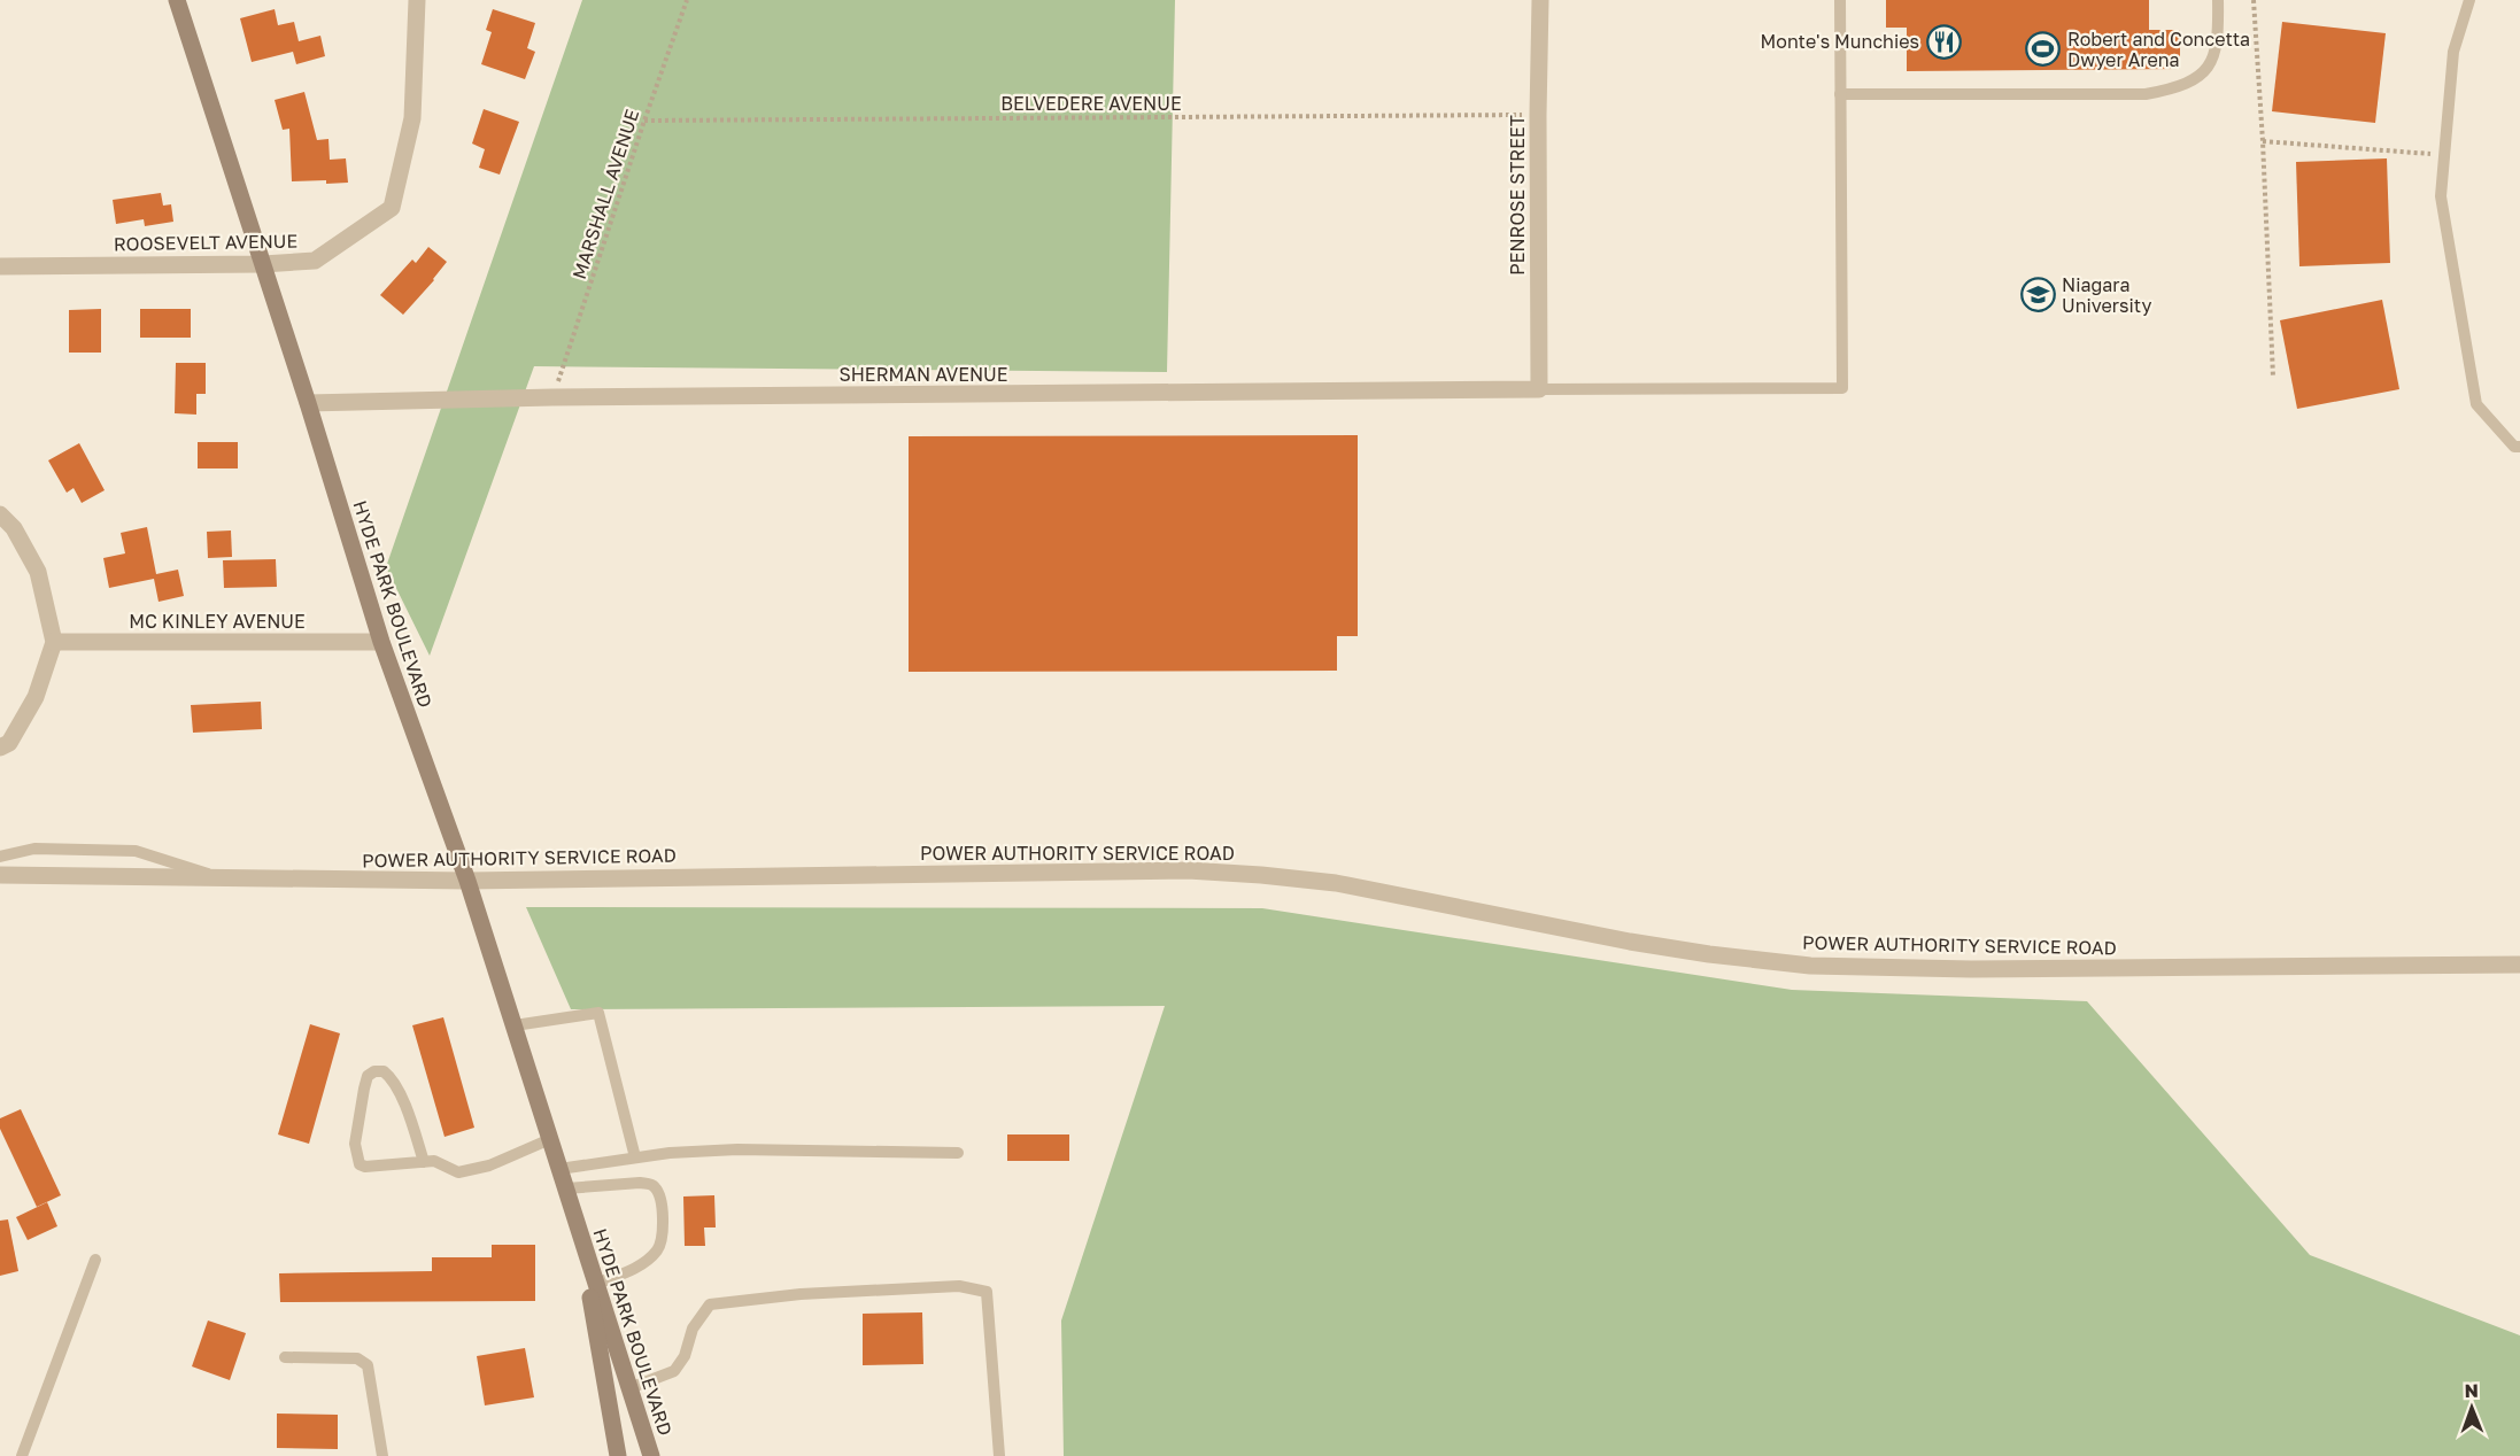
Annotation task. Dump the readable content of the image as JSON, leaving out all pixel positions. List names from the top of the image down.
{
  "streets": {
    "main road": ["HYDE PARK BOULEVARD"],
    "street": [
      "PENROSE STREET",
      "ROOSEVELT AVENUE",
      "SHERMAN AVENUE",
      "MC KINLEY AVENUE",
      "POWER AUTHORITY SERVICE ROAD"
    ],
    "path": ["BELVEDERE AVENUE", "MARSHALL AVENUE"]
  },
  "crossings": [
    ["BELVEDERE AVENUE", "MARSHALL AVENUE"],
    ["BELVEDERE AVENUE", "PENROSE STREET"],
    ["MARSHALL AVENUE", "SHERMAN AVENUE"],
    ["PENROSE STREET", "SHERMAN AVENUE"],
    ["ROOSEVELT AVENUE", "HYDE PARK BOULEVARD"],
    ["SHERMAN AVENUE", "HYDE PARK BOULEVARD"],
    ["HYDE PARK BOULEVARD", "MC KINLEY AVENUE"],
    ["HYDE PARK BOULEVARD", "POWER AUTHORITY SERVICE ROAD"]
  ],
  "places": {
    "restaurant": ["Monte's Munchies"],
    "sports": ["Robert and Concetta Dwyer Arena"],
    "school or university": ["Niagara University"]
  },
  "north": "top"
}
